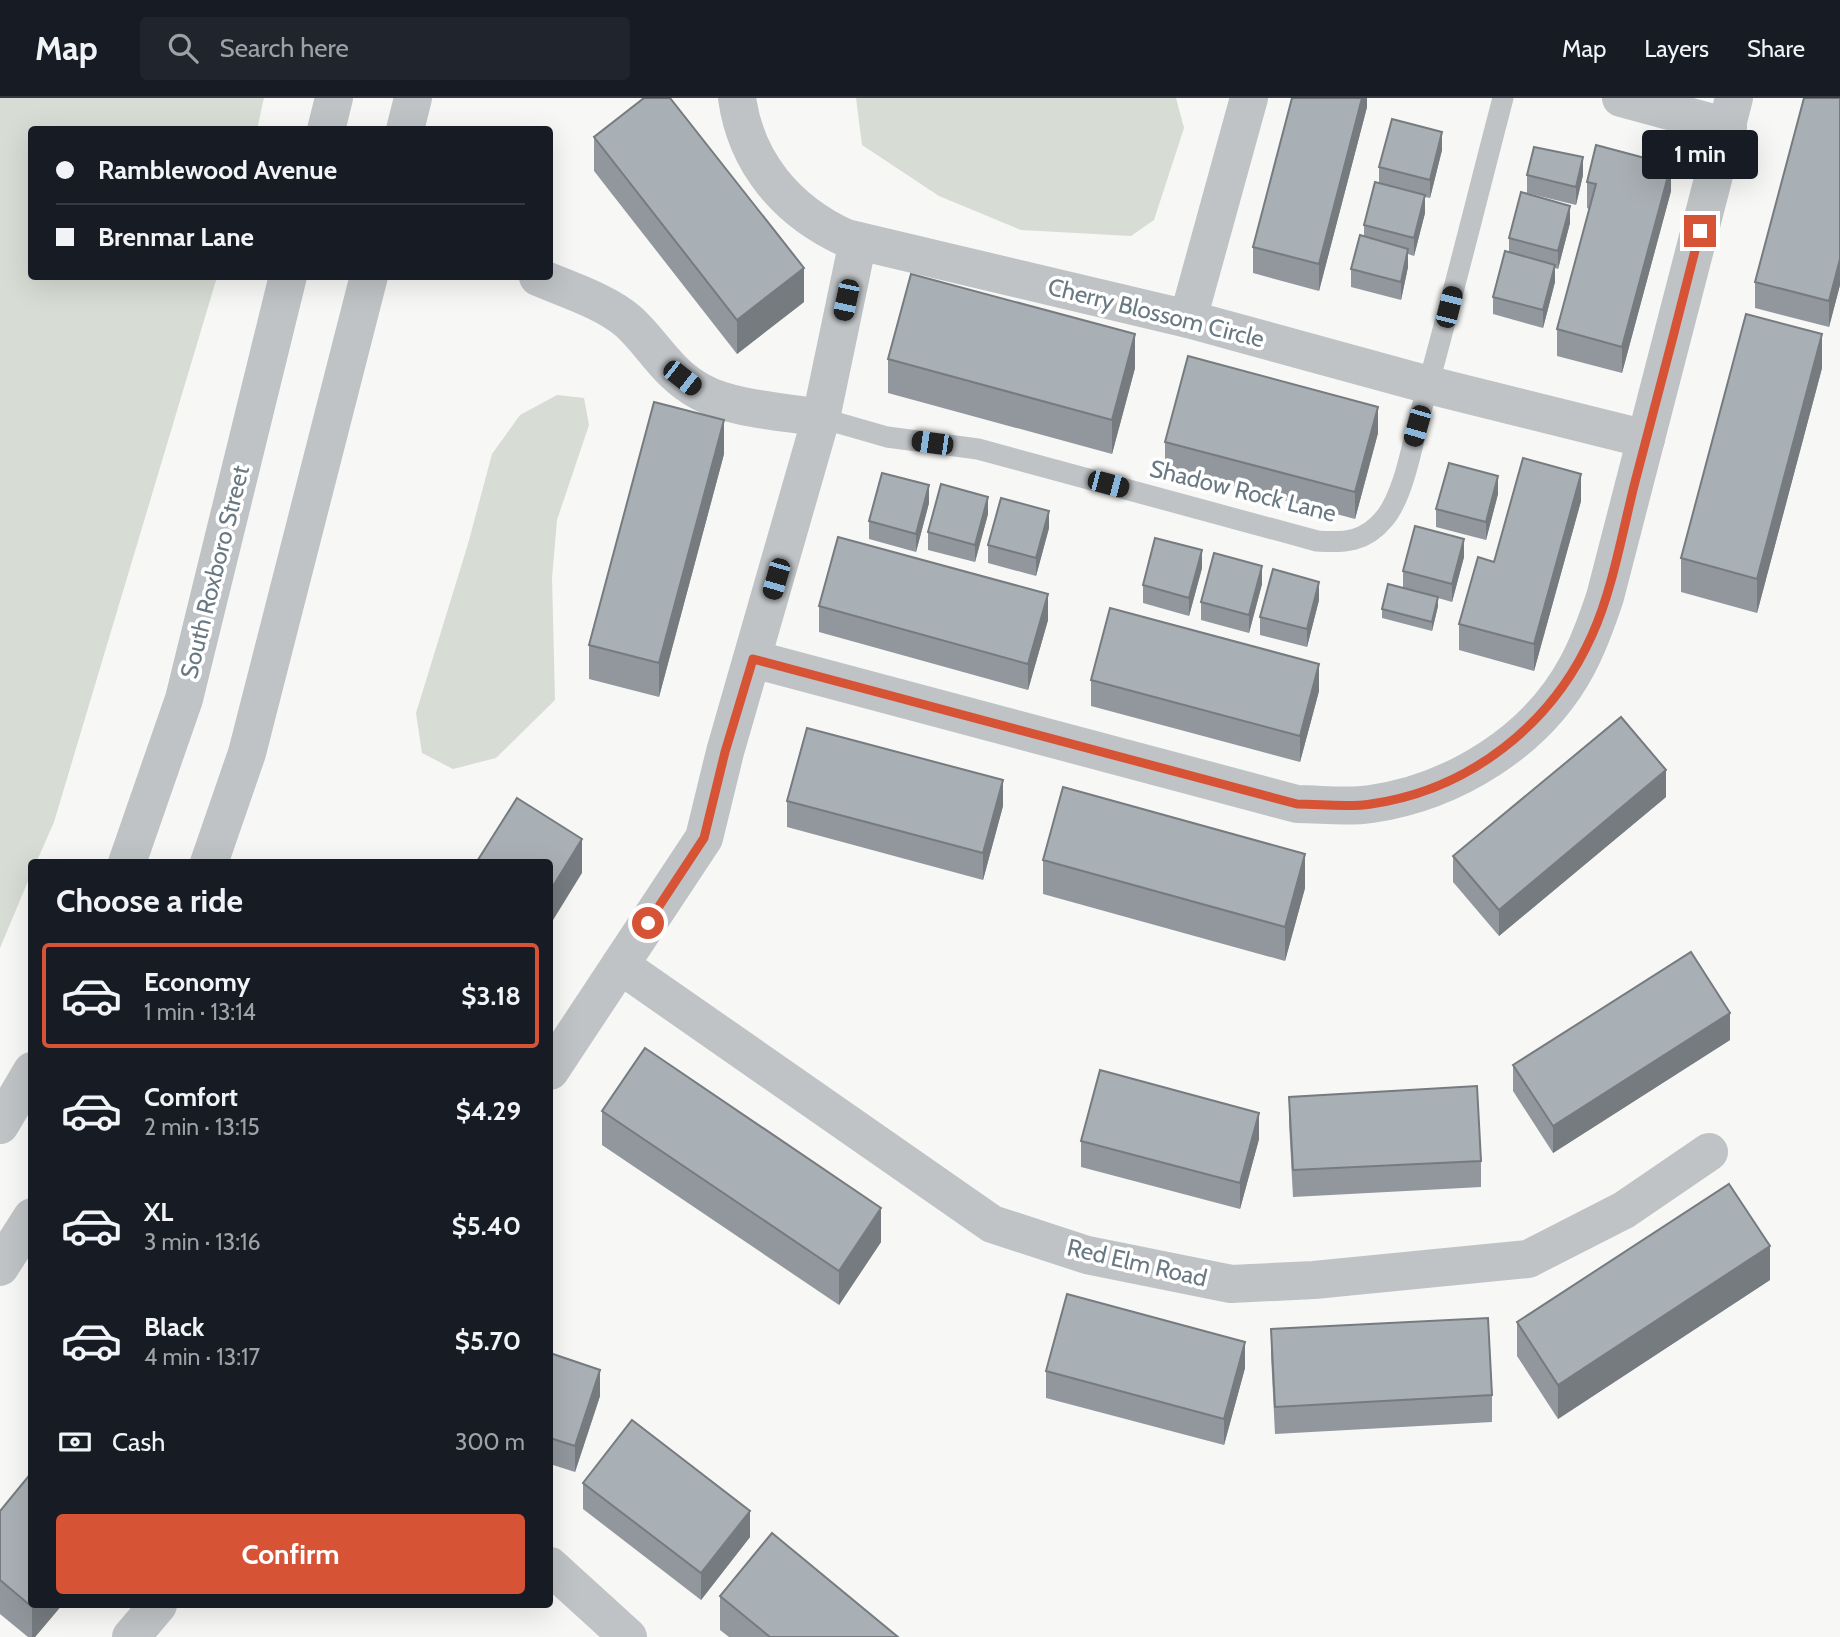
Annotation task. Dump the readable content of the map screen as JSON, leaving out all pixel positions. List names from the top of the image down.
{
  "streets": {
    "street": ["Cherry Blossom Circle", "South Roxboro Street", "Red Elm Road"],
    "lane": ["Shadow Rock Lane"]
  },
  "crossings": [
    ["Cherry Blossom Circle", "Shadow Rock Lane"]
  ],
  "page": {
    "header": "Map",
    "search": "Search here",
    "nav": ["Map", "Layers", "Share"],
    "banner": ["Ramblewood Avenue", "Brenmar Lane"],
    "bubble": "1 min",
    "heading": "Choose a ride",
    "list": [
      {
        "name": "Economy",
        "note": "1 min · 13:14",
        "value": "$3.18"
      },
      {
        "name": "Comfort",
        "note": "2 min · 13:15",
        "value": "$4.29"
      },
      {
        "name": "XL",
        "note": "3 min · 13:16",
        "value": "$5.40"
      },
      {
        "name": "Black",
        "note": "4 min · 13:17",
        "value": "$5.70"
      }
    ],
    "pay": ["Cash", "300 m"],
    "buttons": "Confirm"
  }
}
